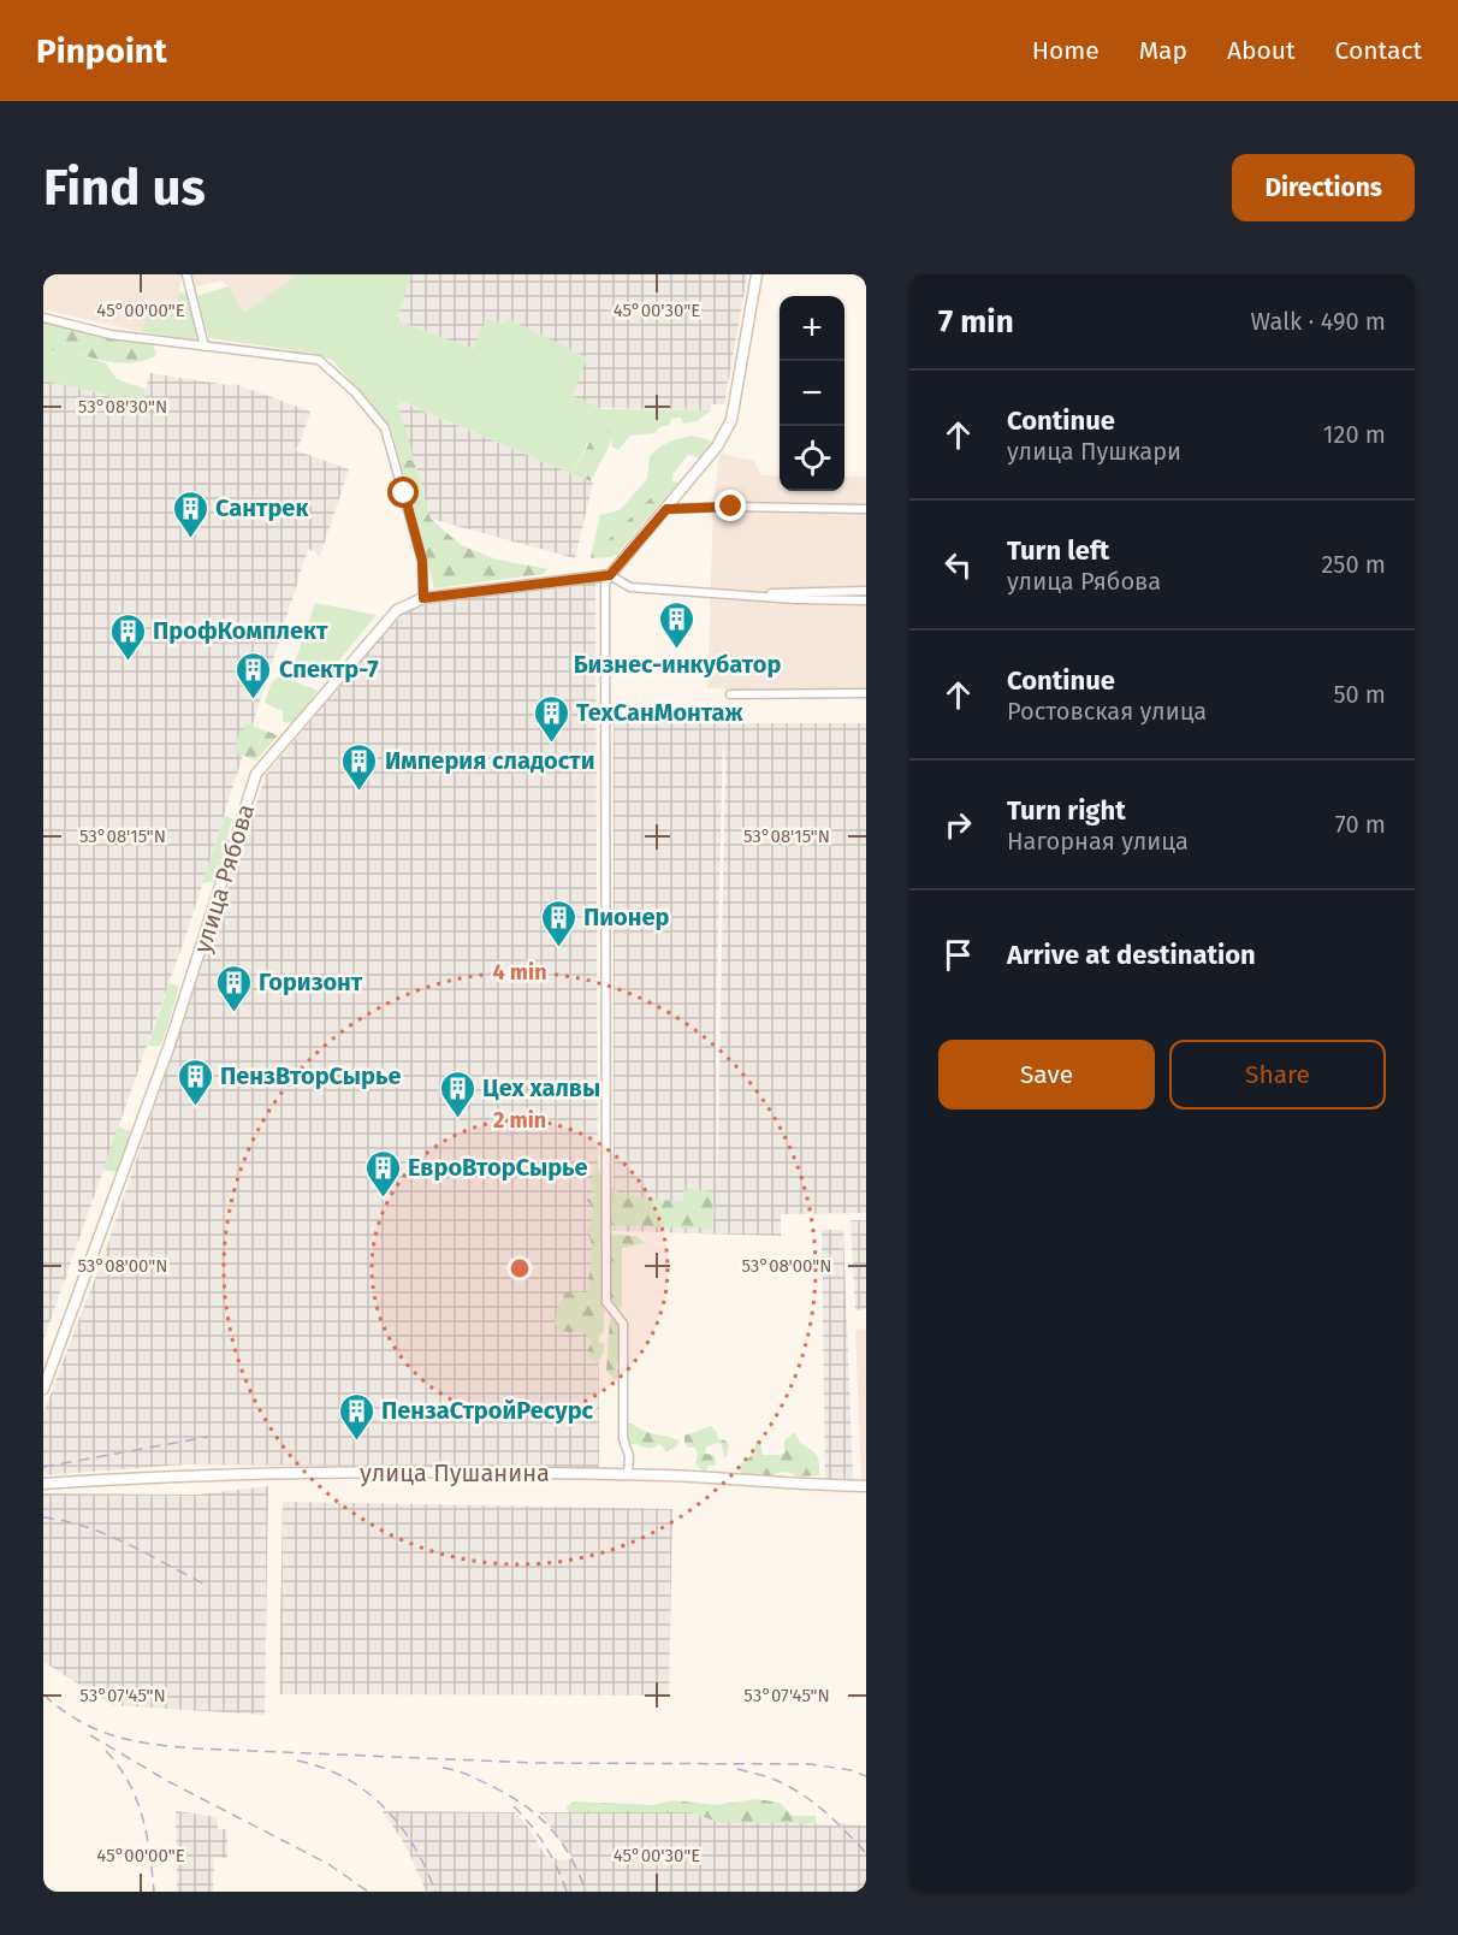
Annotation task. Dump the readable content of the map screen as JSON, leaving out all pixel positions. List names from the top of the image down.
{
  "streets": {
    "street": ["улица Рябова", "улица Пушанина"]
  },
  "places": {
    "building": [
      "Сантрек",
      "Бизнес-инкубатор",
      "ПрофКомплект",
      "Спектр-7",
      "ТехСанМонтаж",
      "Империя сладости",
      "Пионер",
      "Горизонт",
      "ПензВторСырье",
      "Цех халвы",
      "ЕвроВторСырье",
      "ПензаСтройРесурс"
    ]
  },
  "page": {
    "header": "Pinpoint",
    "nav": [
      "Home",
      "Map",
      "About",
      "Contact"
    ],
    "buttons": [
      "Directions",
      ["Save", "Share"]
    ],
    "title": "Find us",
    "heading": ["7 min", "Walk · 490 m"],
    "map_buttons": ["+", "−"],
    "list": [
      ["Continue", "улица Пушкари", "120 m"],
      ["Turn left", "улица Рябова", "250 m"],
      ["Continue", "Ростовская улица", "50 m"],
      ["Turn right", "Нагорная улица", "70 m"],
      "Arrive at destination"
    ]
  },
  "coordinates": [
    "45°00'00\"E",
    "45°00'30\"E",
    "53°08'30\"N",
    "53°08'15\"N",
    "53°08'00\"N",
    "53°07'45\"N"
  ],
  "rings": ["4 min", "2 min"]
}
